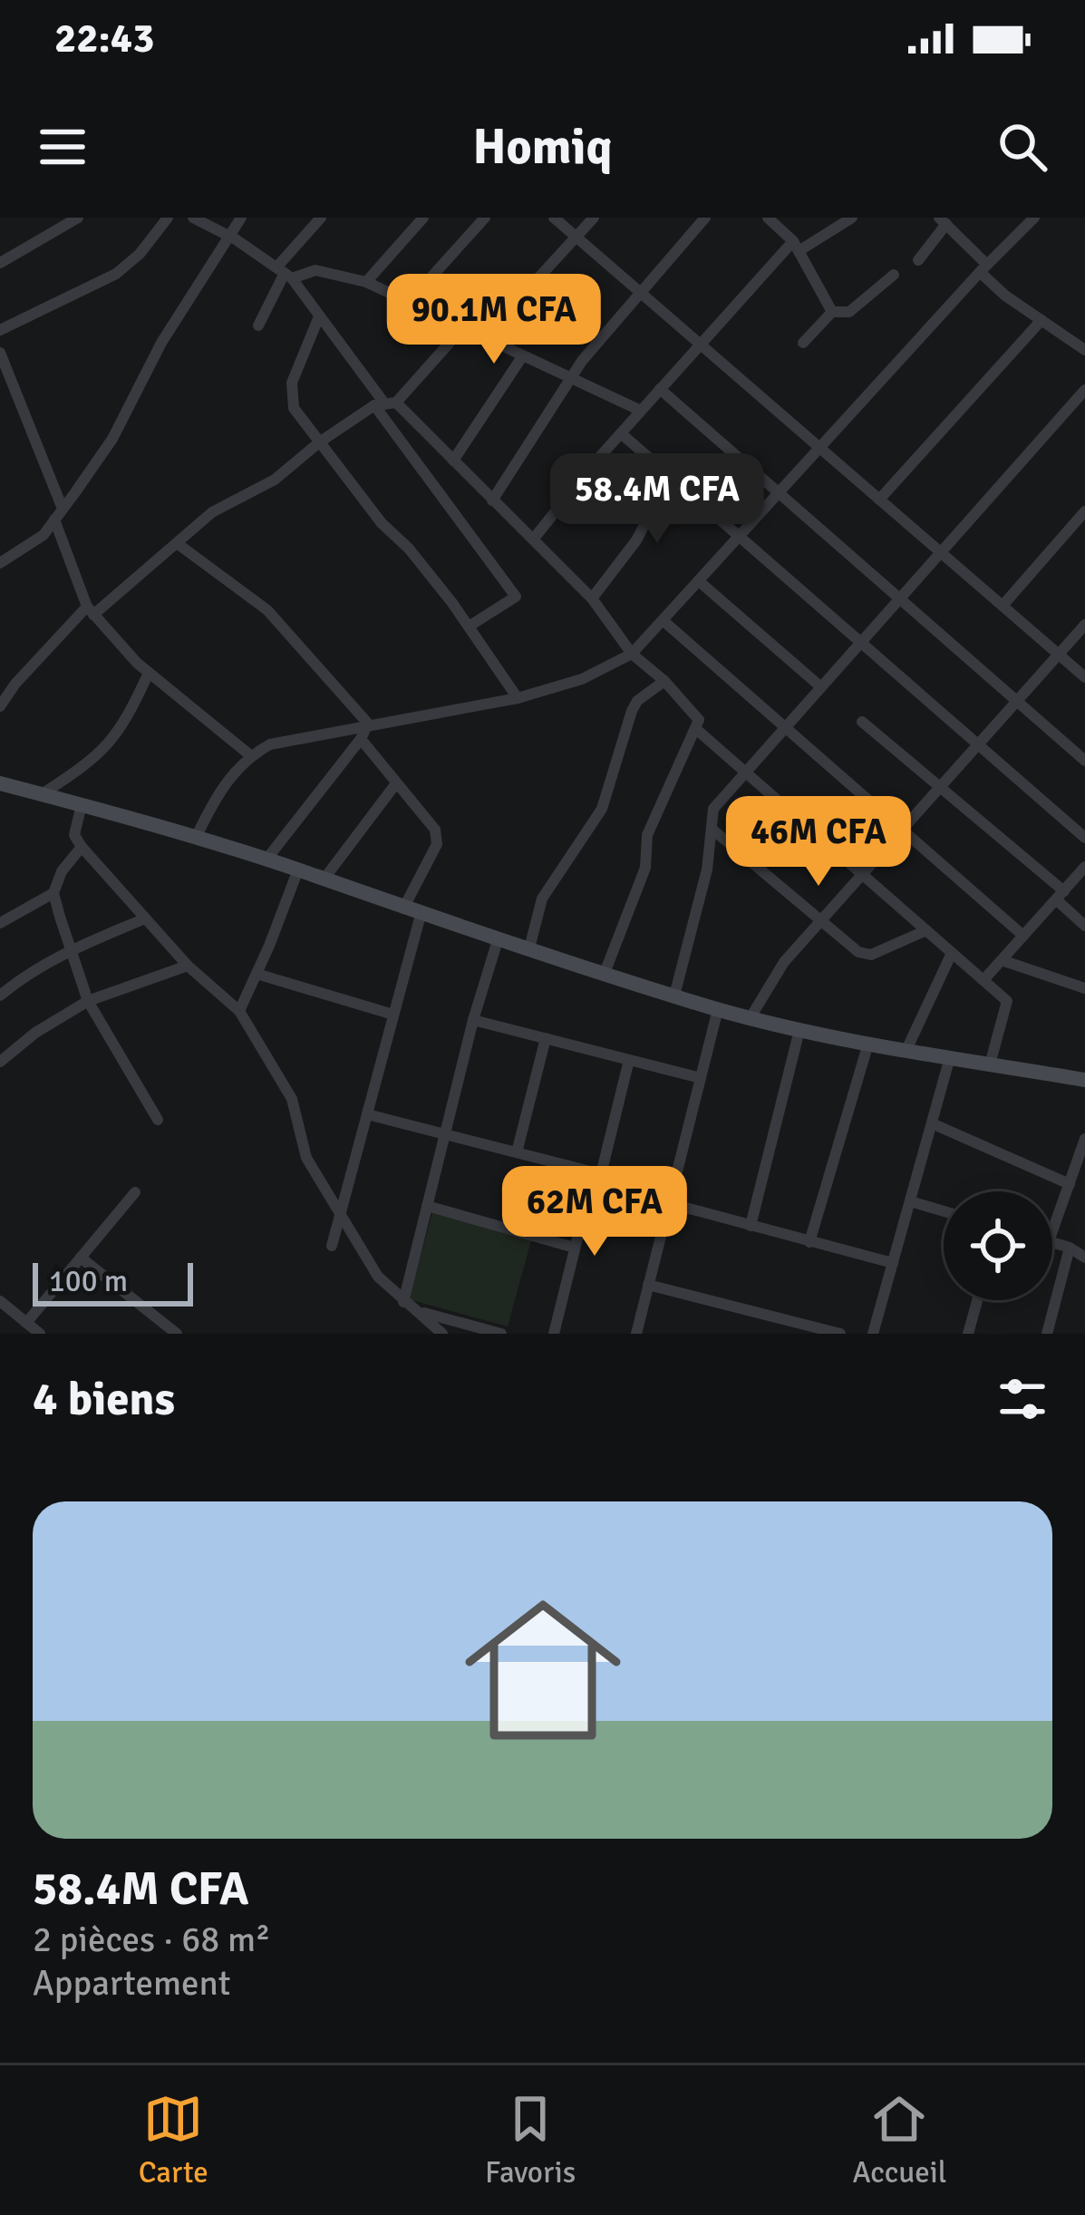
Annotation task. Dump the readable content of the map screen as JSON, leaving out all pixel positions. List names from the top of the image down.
{
  "scale_bar": "100 m",
  "page": {
    "status": "22:43",
    "header": "Homiq",
    "price": [
      "90.1M CFA",
      "58.4M CFA",
      "46M CFA",
      "62M CFA"
    ],
    "scale": "100 m",
    "heading": "4 biens",
    "list": [
      {
        "name": "58.4M CFA",
        "note": "2 pièces · 68 m² · Appartement"
      }
    ],
    "tabs": ["Carte", "Favoris", "Accueil"]
  }
}
